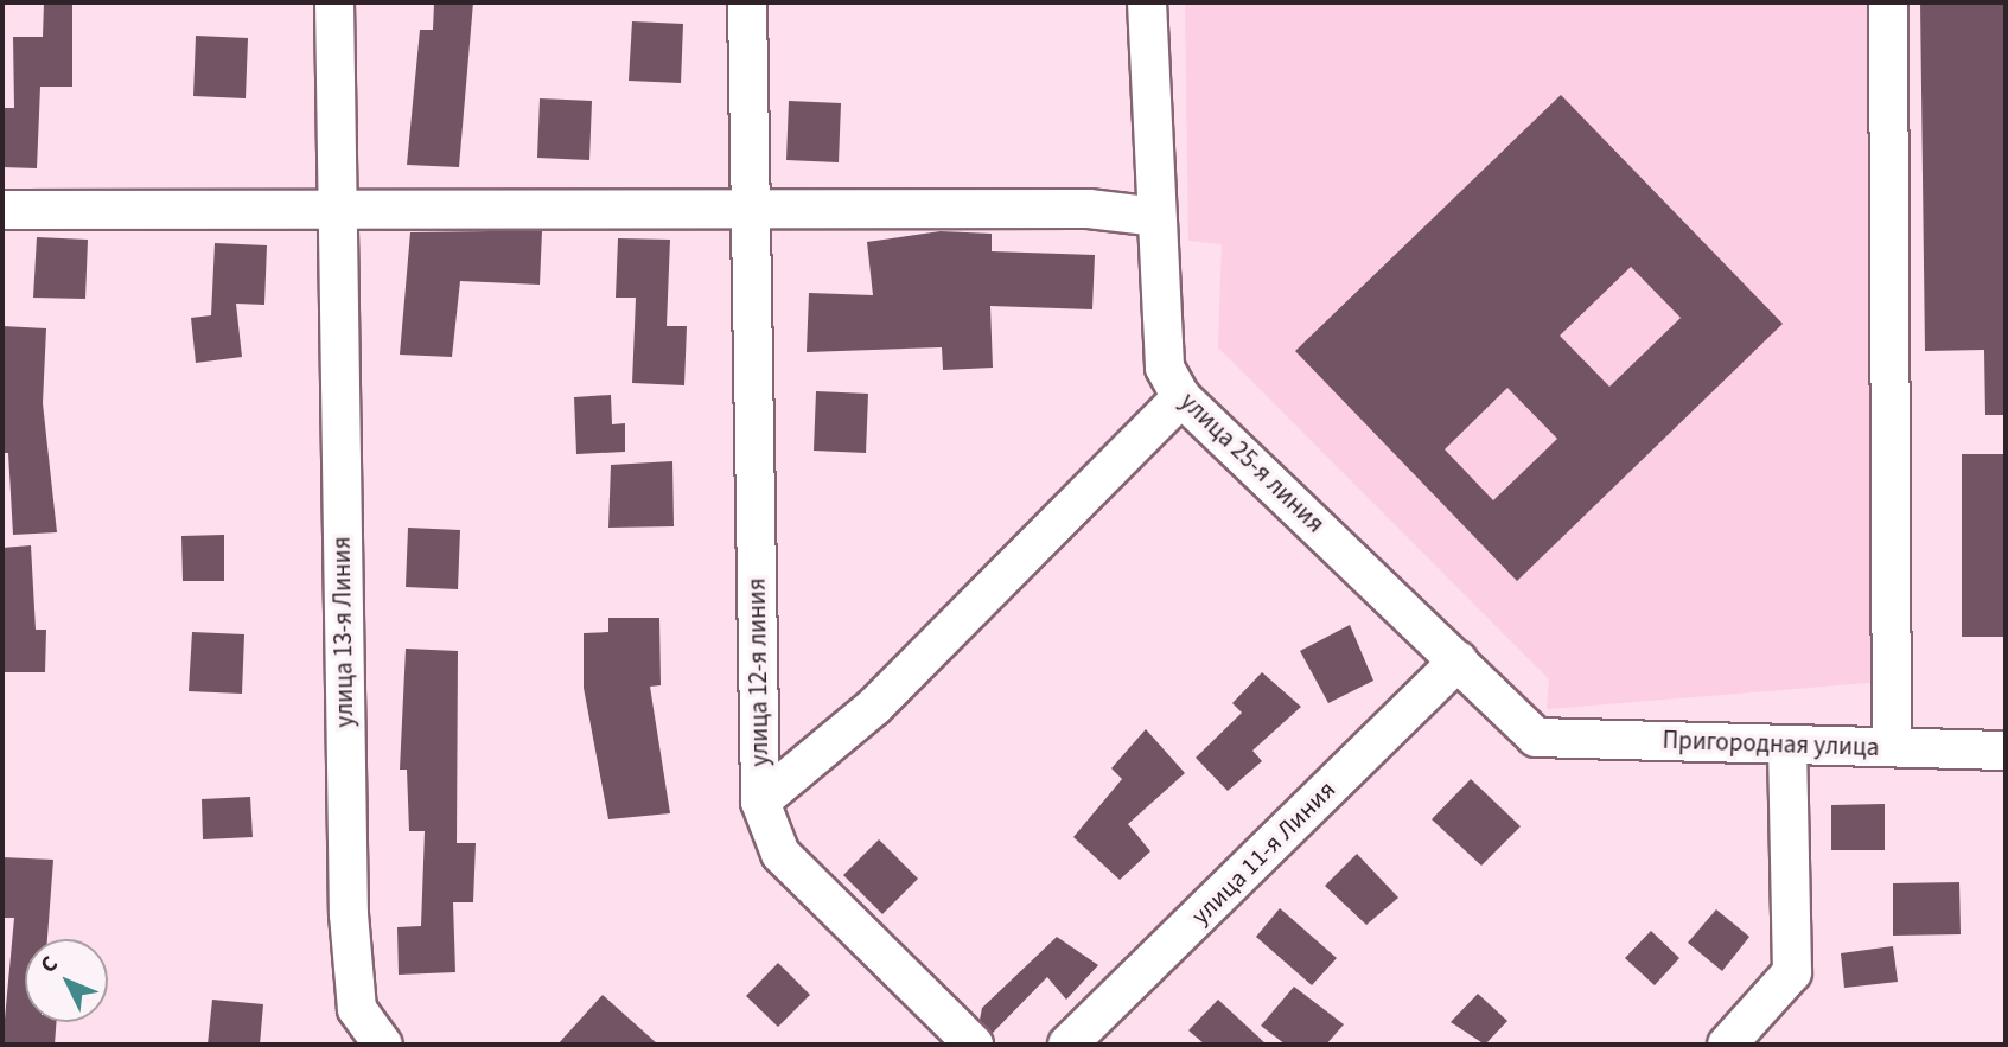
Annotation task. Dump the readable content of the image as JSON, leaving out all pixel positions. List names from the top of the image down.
{
  "streets": {
    "street": [
      "улица 25-я линия",
      "улица 13-я Линия",
      "улица 12-я линия",
      "Пригородная улица",
      "улица 11-я Линия"
    ]
  },
  "crossings": [
    ["улица 25-я линия", "Пригородная улица"],
    ["улица 25-я линия", "улица 11-я Линия"]
  ],
  "north": "top left"
}
